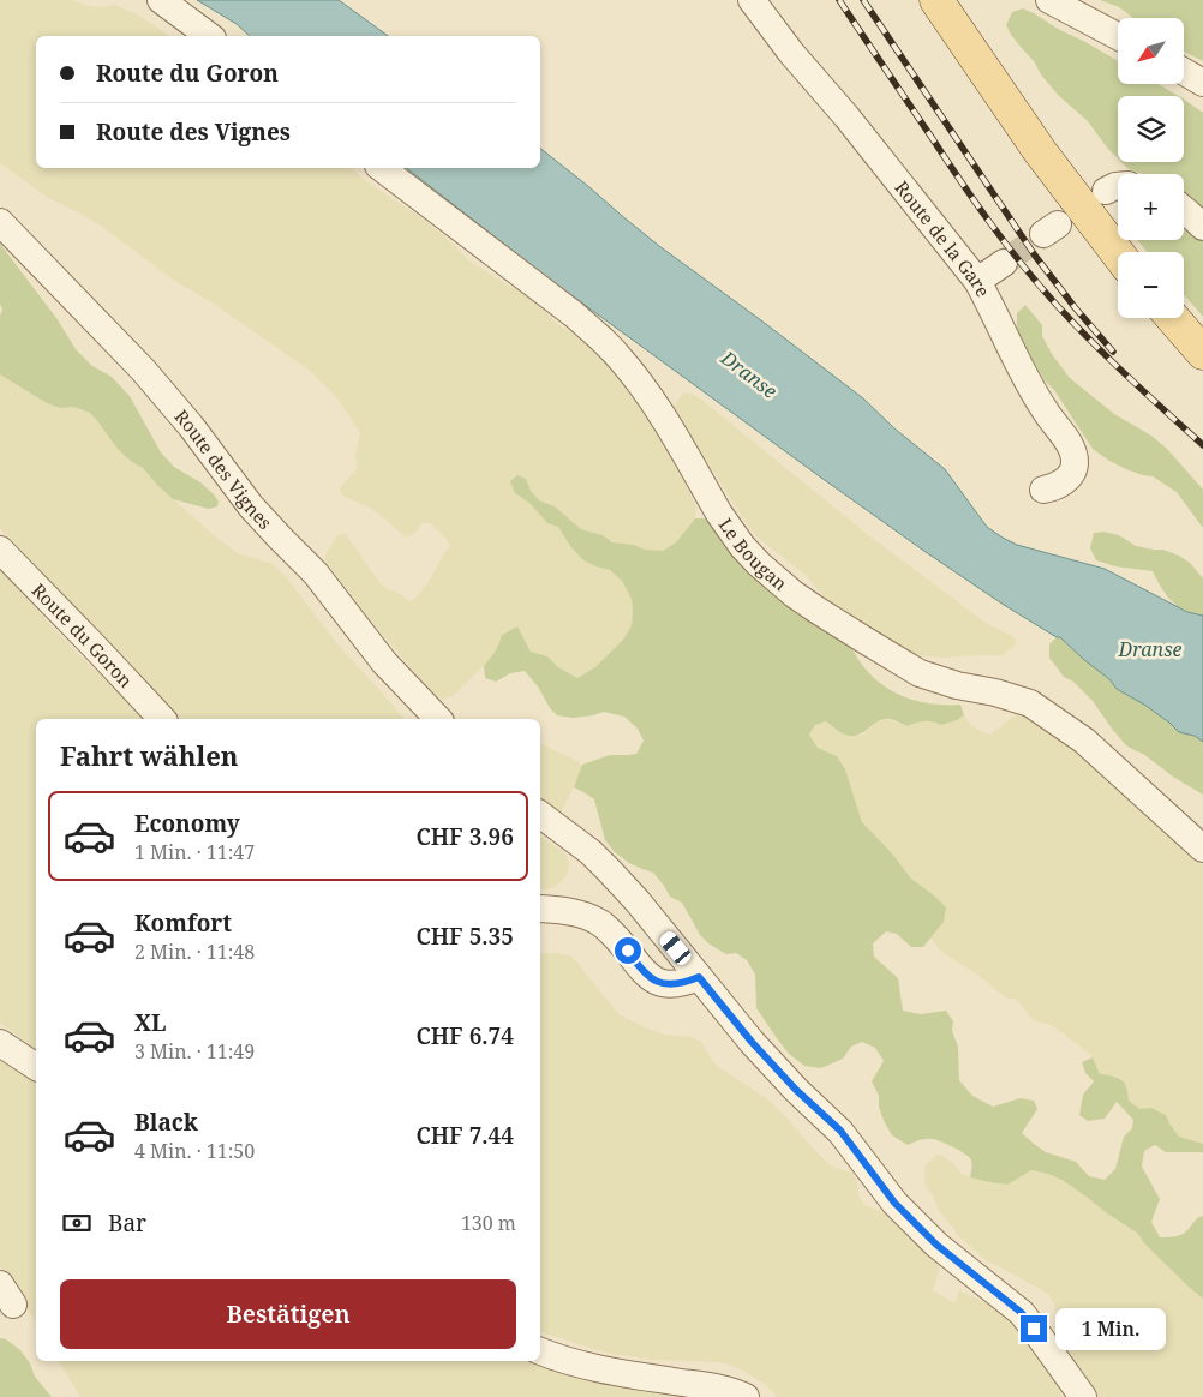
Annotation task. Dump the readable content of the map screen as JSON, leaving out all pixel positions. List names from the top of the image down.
{
  "streets": {
    "street": [
      "Route de la Gare",
      "Route des Vignes",
      "Le Bougan",
      "Route du Goron"
    ]
  },
  "water": ["Dranse"],
  "north": "bottom left",
  "page": {
    "map_buttons": ["+", "−"],
    "banner": ["Route du Goron", "Route des Vignes"],
    "heading": "Fahrt wählen",
    "list": [
      {
        "name": "Economy",
        "note": "1 Min. · 11:47",
        "value": "CHF 3.96"
      },
      {
        "name": "Komfort",
        "note": "2 Min. · 11:48",
        "value": "CHF 5.35"
      },
      {
        "name": "XL",
        "note": "3 Min. · 11:49",
        "value": "CHF 6.74"
      },
      {
        "name": "Black",
        "note": "4 Min. · 11:50",
        "value": "CHF 7.44"
      }
    ],
    "pay": ["Bar", "130 m"],
    "buttons": "Bestätigen",
    "bubble": "1 Min."
  }
}
